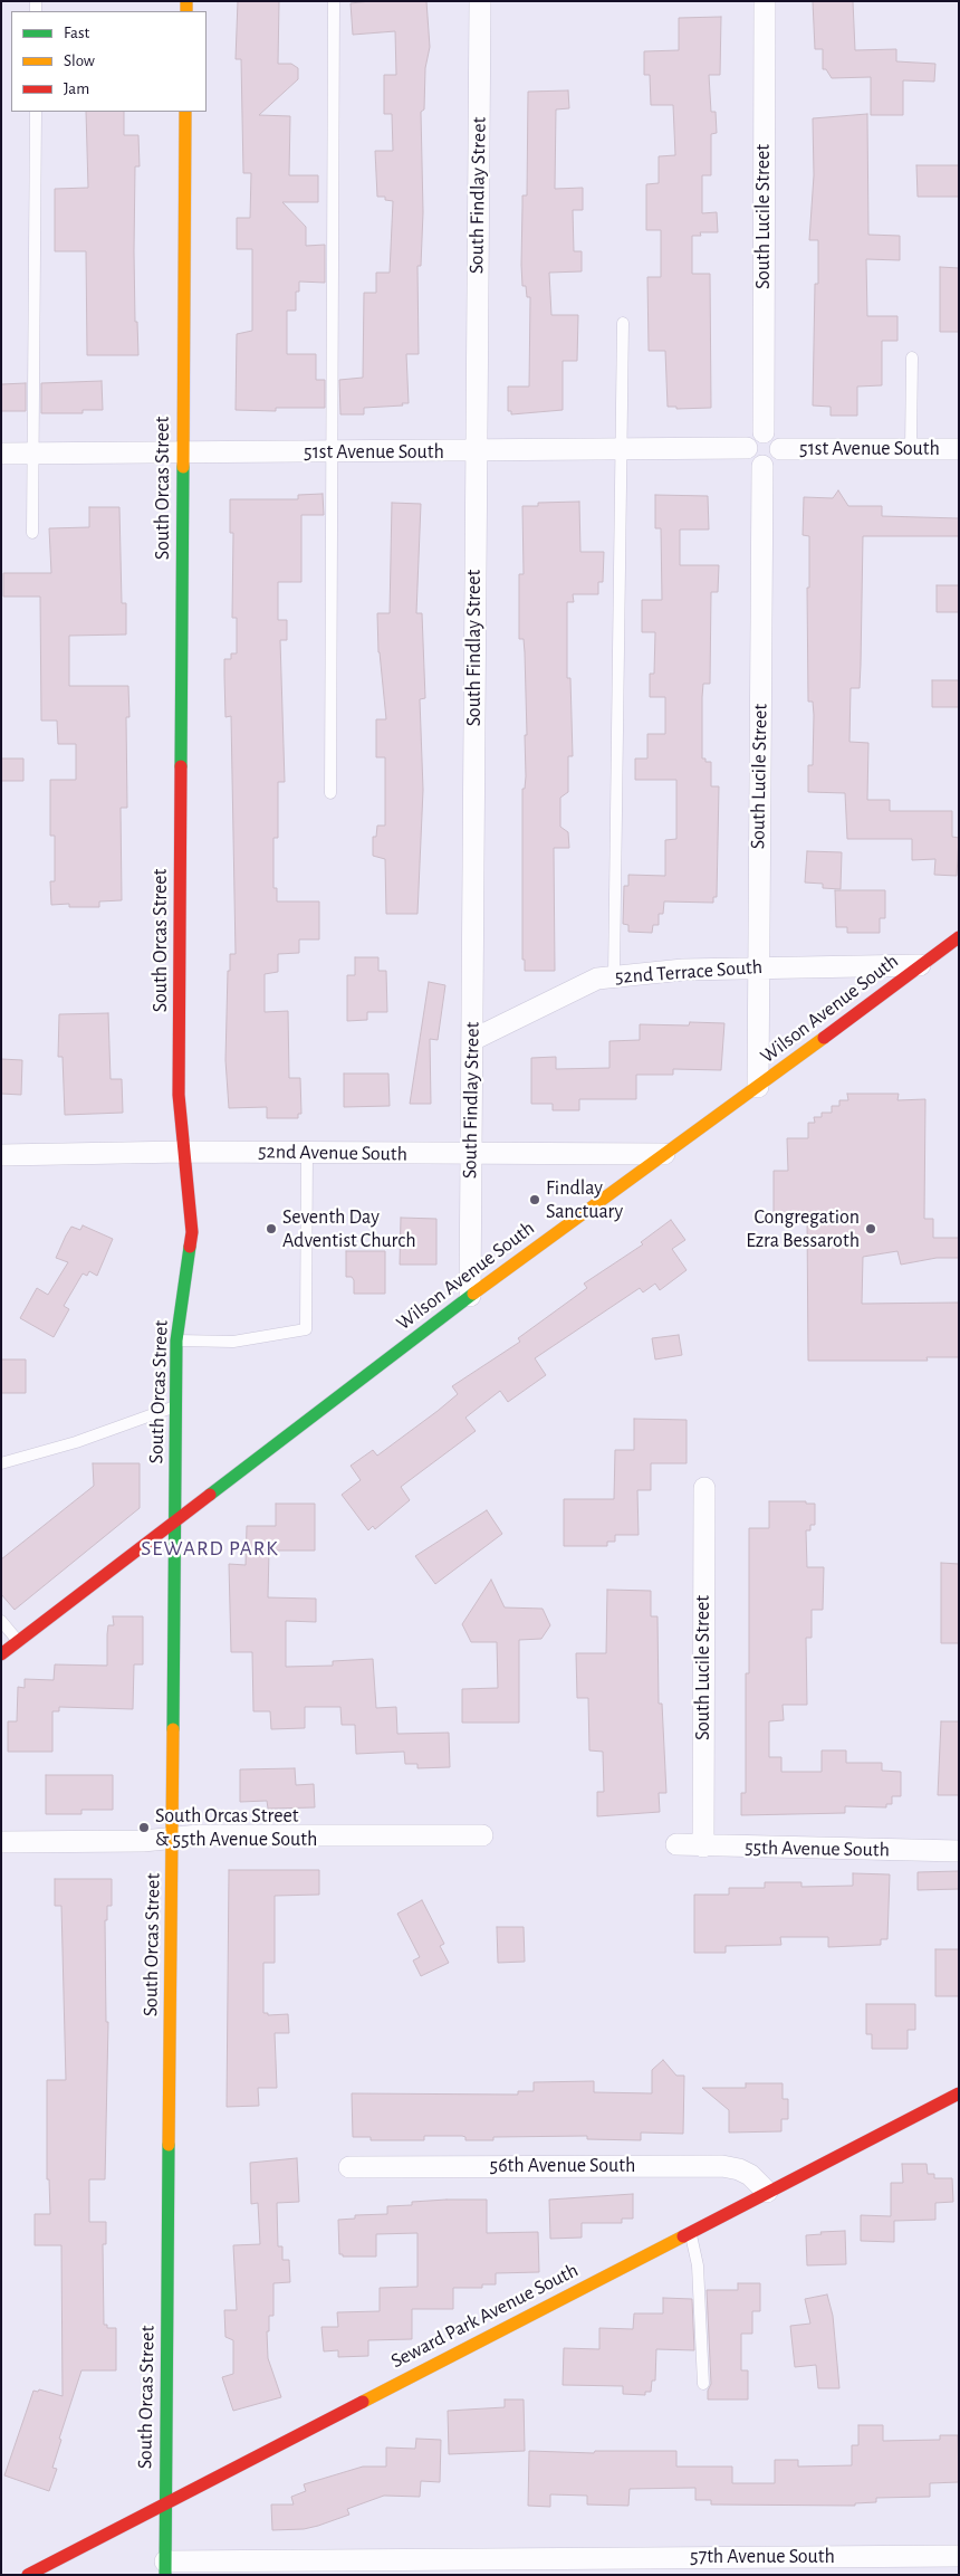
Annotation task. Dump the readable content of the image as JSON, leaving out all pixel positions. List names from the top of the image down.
{
  "streets": {
    "street": [
      "South Findlay Street",
      "South Lucile Street",
      "51st Avenue South",
      "South Orcas Street",
      "52nd Terrace South",
      "Wilson Avenue South",
      "52nd Avenue South",
      "55th Avenue South",
      "56th Avenue South",
      "Seward Park Avenue South",
      "57th Avenue South"
    ]
  },
  "crossings": [
    ["South Findlay Street", "51st Avenue South"],
    ["South Findlay Street", "52nd Terrace South"],
    ["South Findlay Street", "Wilson Avenue South"],
    ["South Findlay Street", "52nd Avenue South"],
    ["South Lucile Street", "51st Avenue South"],
    ["South Lucile Street", "52nd Terrace South"],
    ["South Lucile Street", "Wilson Avenue South"],
    ["South Lucile Street", "55th Avenue South"],
    ["51st Avenue South", "South Orcas Street"],
    ["South Orcas Street", "Wilson Avenue South"],
    ["South Orcas Street", "52nd Avenue South"],
    ["South Orcas Street", "Seward Park Avenue South"],
    ["South Orcas Street", "57th Avenue South"],
    ["52nd Terrace South", "Wilson Avenue South"],
    ["Wilson Avenue South", "52nd Avenue South"],
    ["56th Avenue South", "Seward Park Avenue South"]
  ],
  "districts": ["SEWARD PARK"],
  "places": [
    "Findlay Sanctuary",
    "Seventh Day Adventist Church",
    "Congregation Ezra Bessaroth",
    "South Orcas Street & 55th Avenue South"
  ],
  "legend": ["Fast", "Slow", "Jam"]
}
